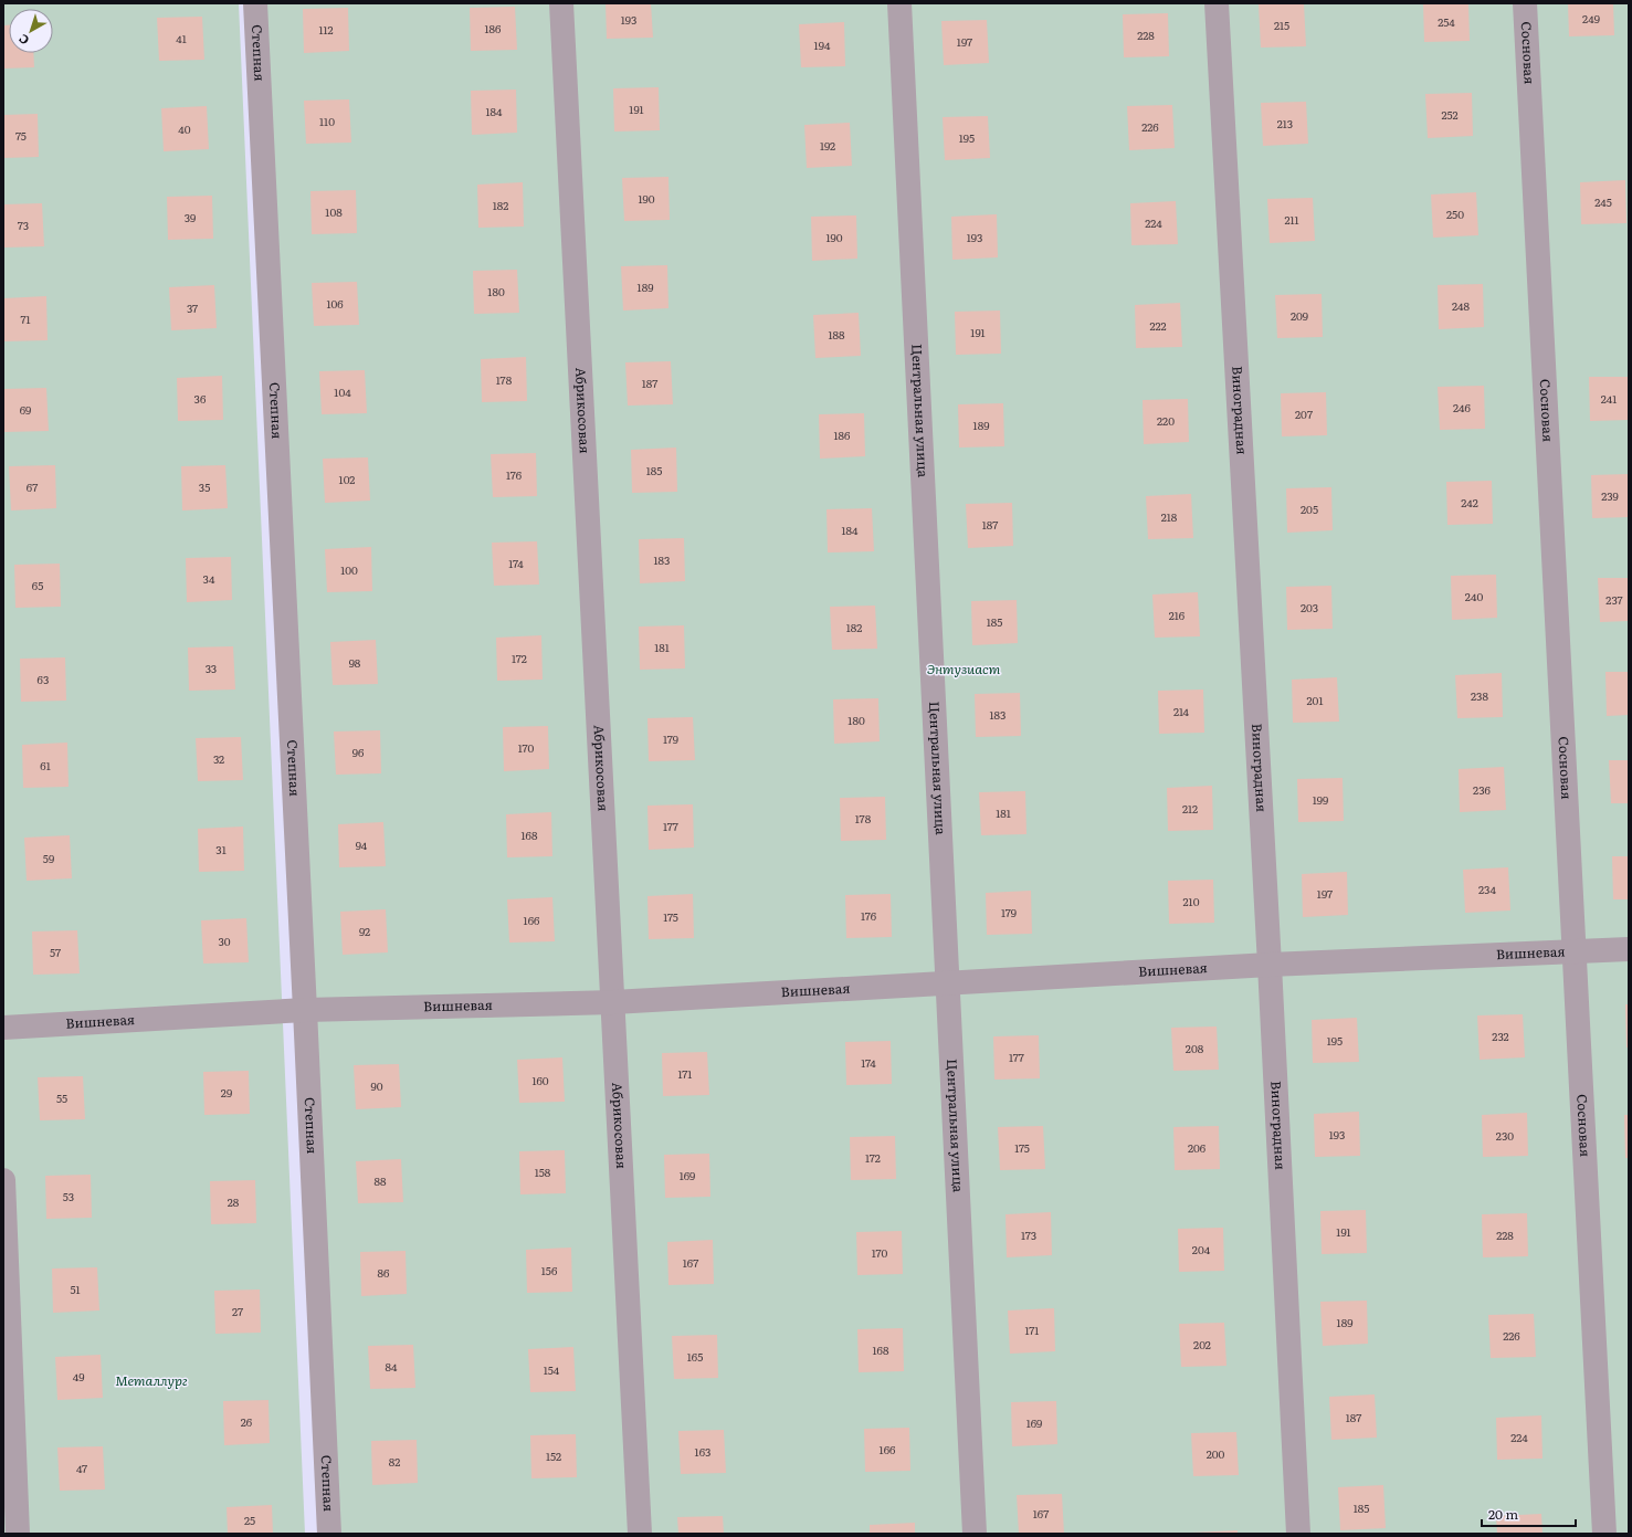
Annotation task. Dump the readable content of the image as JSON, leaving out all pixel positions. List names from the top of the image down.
{
  "streets": {
    "street": [
      "Степная",
      "Сосновая",
      "Абрикосовая",
      "Центральная улица",
      "Виноградная",
      "Вишневая"
    ]
  },
  "crossings": [
    ["Степная", "Вишневая"],
    ["Сосновая", "Вишневая"],
    ["Абрикосовая", "Вишневая"],
    ["Центральная улица", "Вишневая"],
    ["Виноградная", "Вишневая"]
  ],
  "parks": ["Энтузиаст", "Металлург"],
  "house_numbers": [
    "249",
    "193",
    "254",
    "215",
    "186",
    "112",
    "228",
    "41",
    "197",
    "194",
    "191",
    "184",
    "252",
    "110",
    "213",
    "226",
    "40",
    "75",
    "195",
    "192",
    "190",
    "245",
    "182",
    "108",
    "250",
    "39",
    "211",
    "224",
    "73",
    "190",
    "193",
    "189",
    "180",
    "106",
    "248",
    "37",
    "209",
    "71",
    "222",
    "191",
    "188",
    "178",
    "187",
    "104",
    "36",
    "241",
    "246",
    "69",
    "207",
    "220",
    "189",
    "186",
    "185",
    "176",
    "102",
    "67",
    "35",
    "239",
    "242",
    "205",
    "218",
    "187",
    "184",
    "183",
    "174",
    "100",
    "34",
    "65",
    "240",
    "237",
    "203",
    "216",
    "185",
    "182",
    "181",
    "172",
    "98",
    "33",
    "63",
    "238",
    "201",
    "214",
    "183",
    "180",
    "179",
    "170",
    "96",
    "32",
    "61",
    "236",
    "199",
    "212",
    "181",
    "178",
    "177",
    "168",
    "94",
    "31",
    "59",
    "234",
    "197",
    "210",
    "179",
    "176",
    "175",
    "166",
    "92",
    "30",
    "57",
    "232",
    "195",
    "208",
    "177",
    "174",
    "171",
    "160",
    "90",
    "29",
    "55",
    "193",
    "230",
    "175",
    "206",
    "172",
    "158",
    "169",
    "88",
    "53",
    "28",
    "191",
    "173",
    "228",
    "204",
    "170",
    "167",
    "156",
    "86",
    "51",
    "27",
    "189",
    "171",
    "226",
    "202",
    "168",
    "165",
    "84",
    "154",
    "49",
    "187",
    "26",
    "169",
    "224",
    "166",
    "163",
    "200",
    "152",
    "82",
    "47",
    "185",
    "167",
    "25"
  ],
  "scale_bar": "20 m",
  "north": "bottom left"
}
